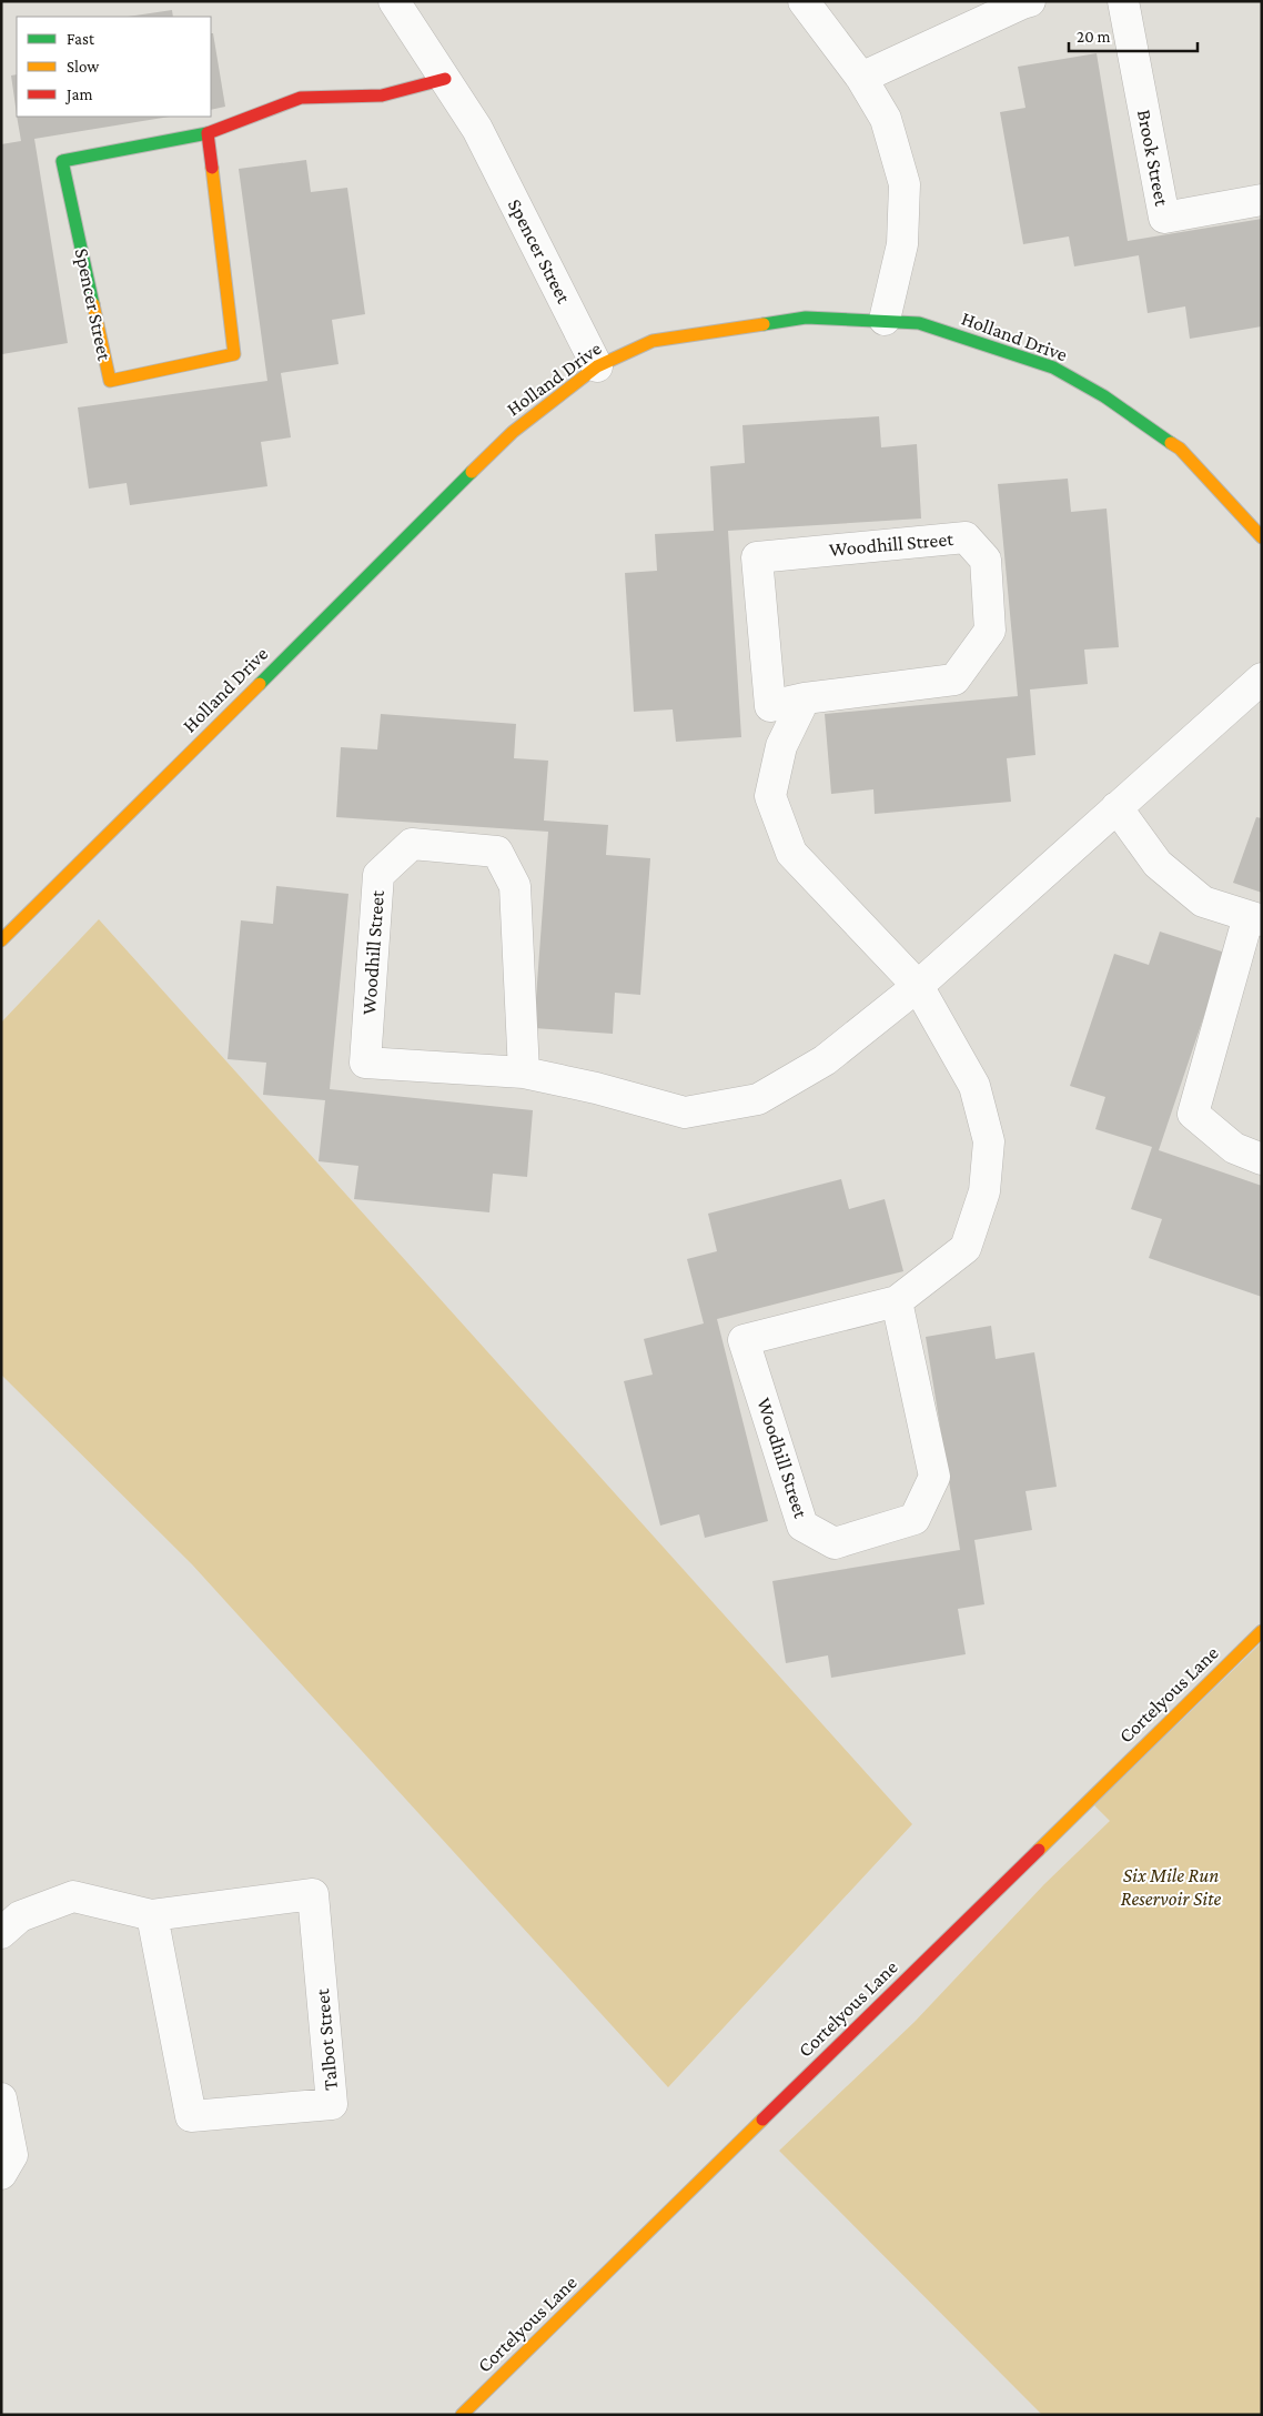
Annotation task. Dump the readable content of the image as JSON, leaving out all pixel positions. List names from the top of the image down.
{
  "streets": {
    "street": [
      "Brook Street",
      "Spencer Street",
      "Holland Drive",
      "Woodhill Street",
      "Cortelyous Lane",
      "Talbot Street"
    ]
  },
  "crossings": [
    ["Spencer Street", "Holland Drive"]
  ],
  "parks": ["Six Mile Run Reservoir Site"],
  "legend": ["Fast", "Slow", "Jam"],
  "scale_bar": "20 m"
}
